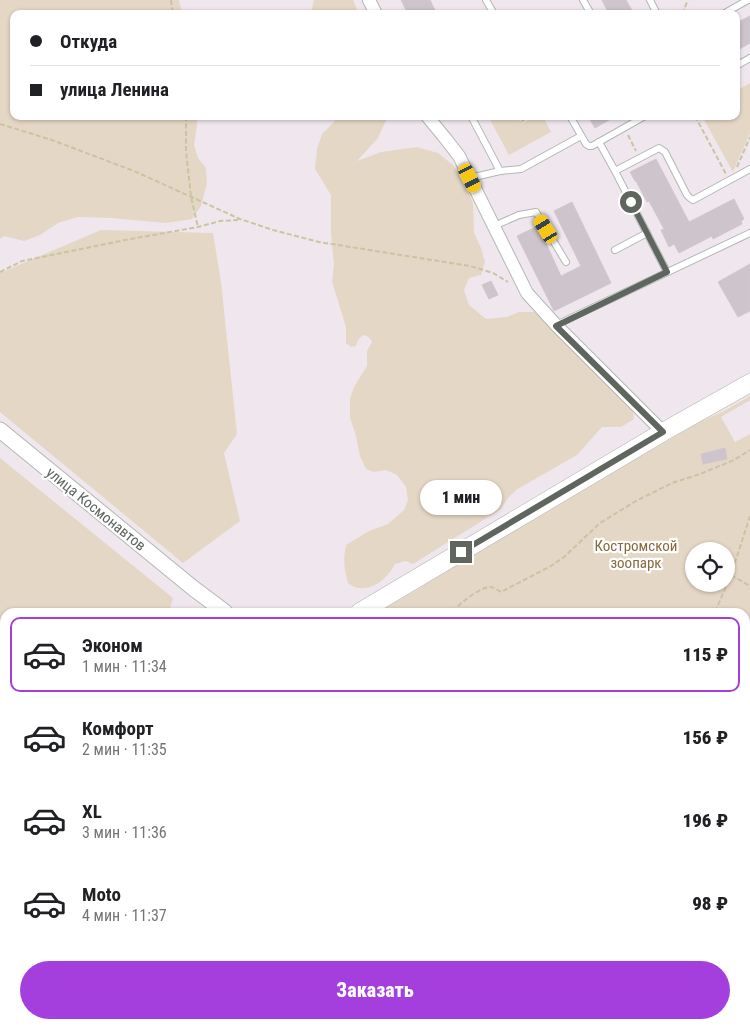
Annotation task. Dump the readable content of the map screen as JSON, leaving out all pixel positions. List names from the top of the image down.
{
  "streets": {
    "street": ["улица Космонавтов"]
  },
  "parks": ["Костромской зоопарк"],
  "page": {
    "banner": ["Откуда", "улица Ленина"],
    "bubble": "1 мин",
    "list": [
      {
        "name": "Эконом",
        "note": "1 мин · 11:34",
        "value": "115 ₽"
      },
      {
        "name": "Комфорт",
        "note": "2 мин · 11:35",
        "value": "156 ₽"
      },
      {
        "name": "XL",
        "note": "3 мин · 11:36",
        "value": "196 ₽"
      },
      {
        "name": "Moto",
        "note": "4 мин · 11:37",
        "value": "98 ₽"
      }
    ],
    "buttons": "Заказать"
  }
}
